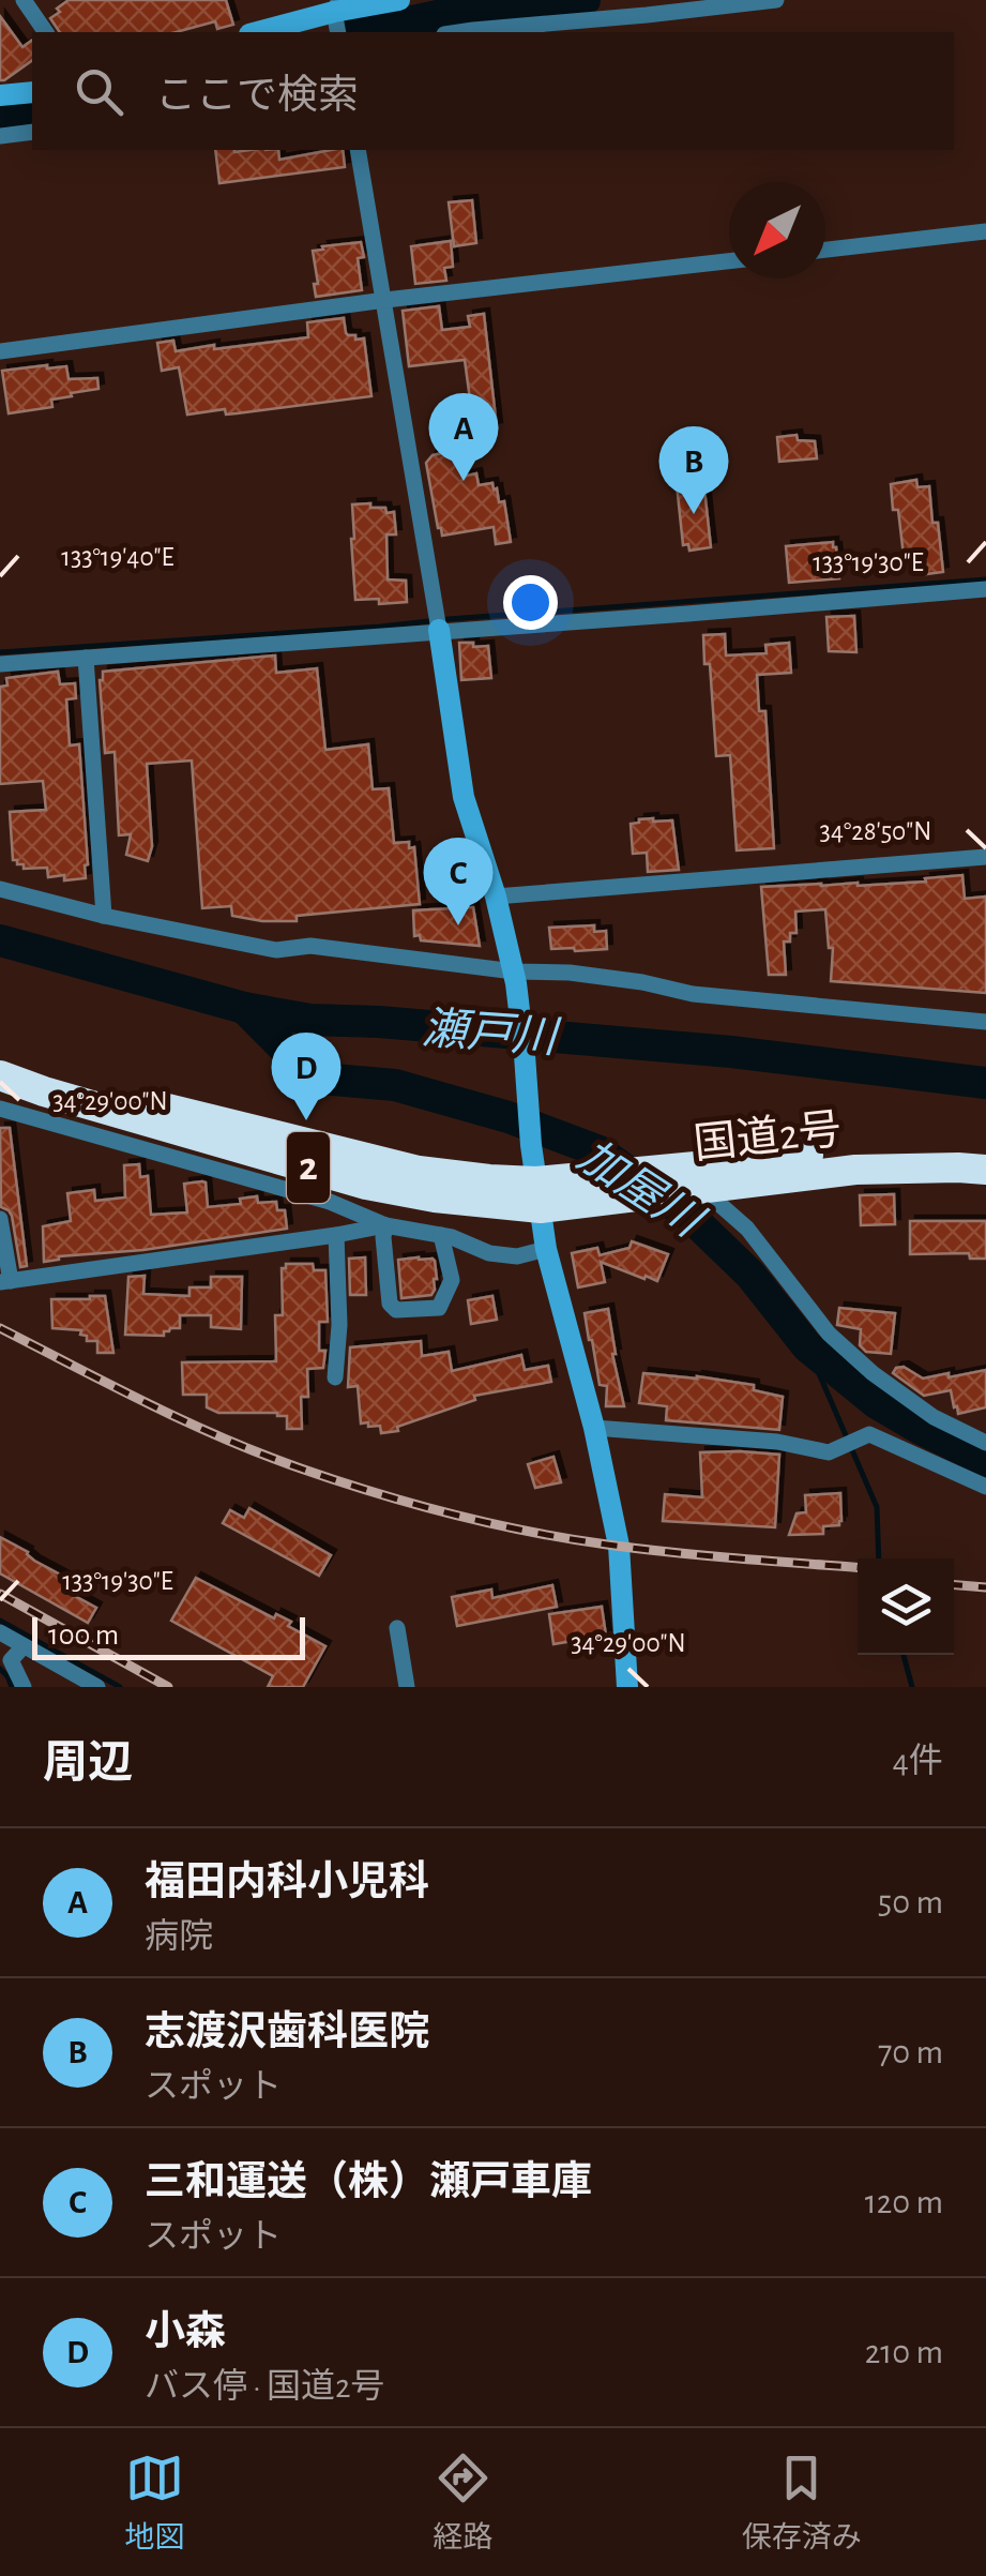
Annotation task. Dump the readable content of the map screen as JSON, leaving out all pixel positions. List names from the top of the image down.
{
  "streets": {
    "highway": ["国道2号", "2"]
  },
  "water": ["瀬戸川", "加屋川"],
  "scale_bar": "100 m",
  "north": "bottom left",
  "page": {
    "search": "ここで検索",
    "pins": [
      "A",
      "B",
      "C",
      "D"
    ],
    "scale": "100 m",
    "heading": ["周辺", "4件"],
    "list": [
      {
        "mark": "A",
        "name": "福田内科小児科",
        "note": "病院",
        "value": "50 m"
      },
      {
        "mark": "B",
        "name": "志渡沢歯科医院",
        "note": "スポット",
        "value": "70 m"
      },
      {
        "mark": "C",
        "name": "三和運送（株）瀬戸車庫",
        "note": "スポット",
        "value": "120 m"
      },
      {
        "mark": "D",
        "name": "小森",
        "note": "バス停 · 国道2号",
        "value": "210 m"
      }
    ],
    "nav": ["地図", "経路", "保存済み"]
  },
  "coordinates": [
    "133°19'40\"E",
    "133°19'30\"E",
    "34°28'50\"N",
    "34°29'00\"N"
  ]
}
